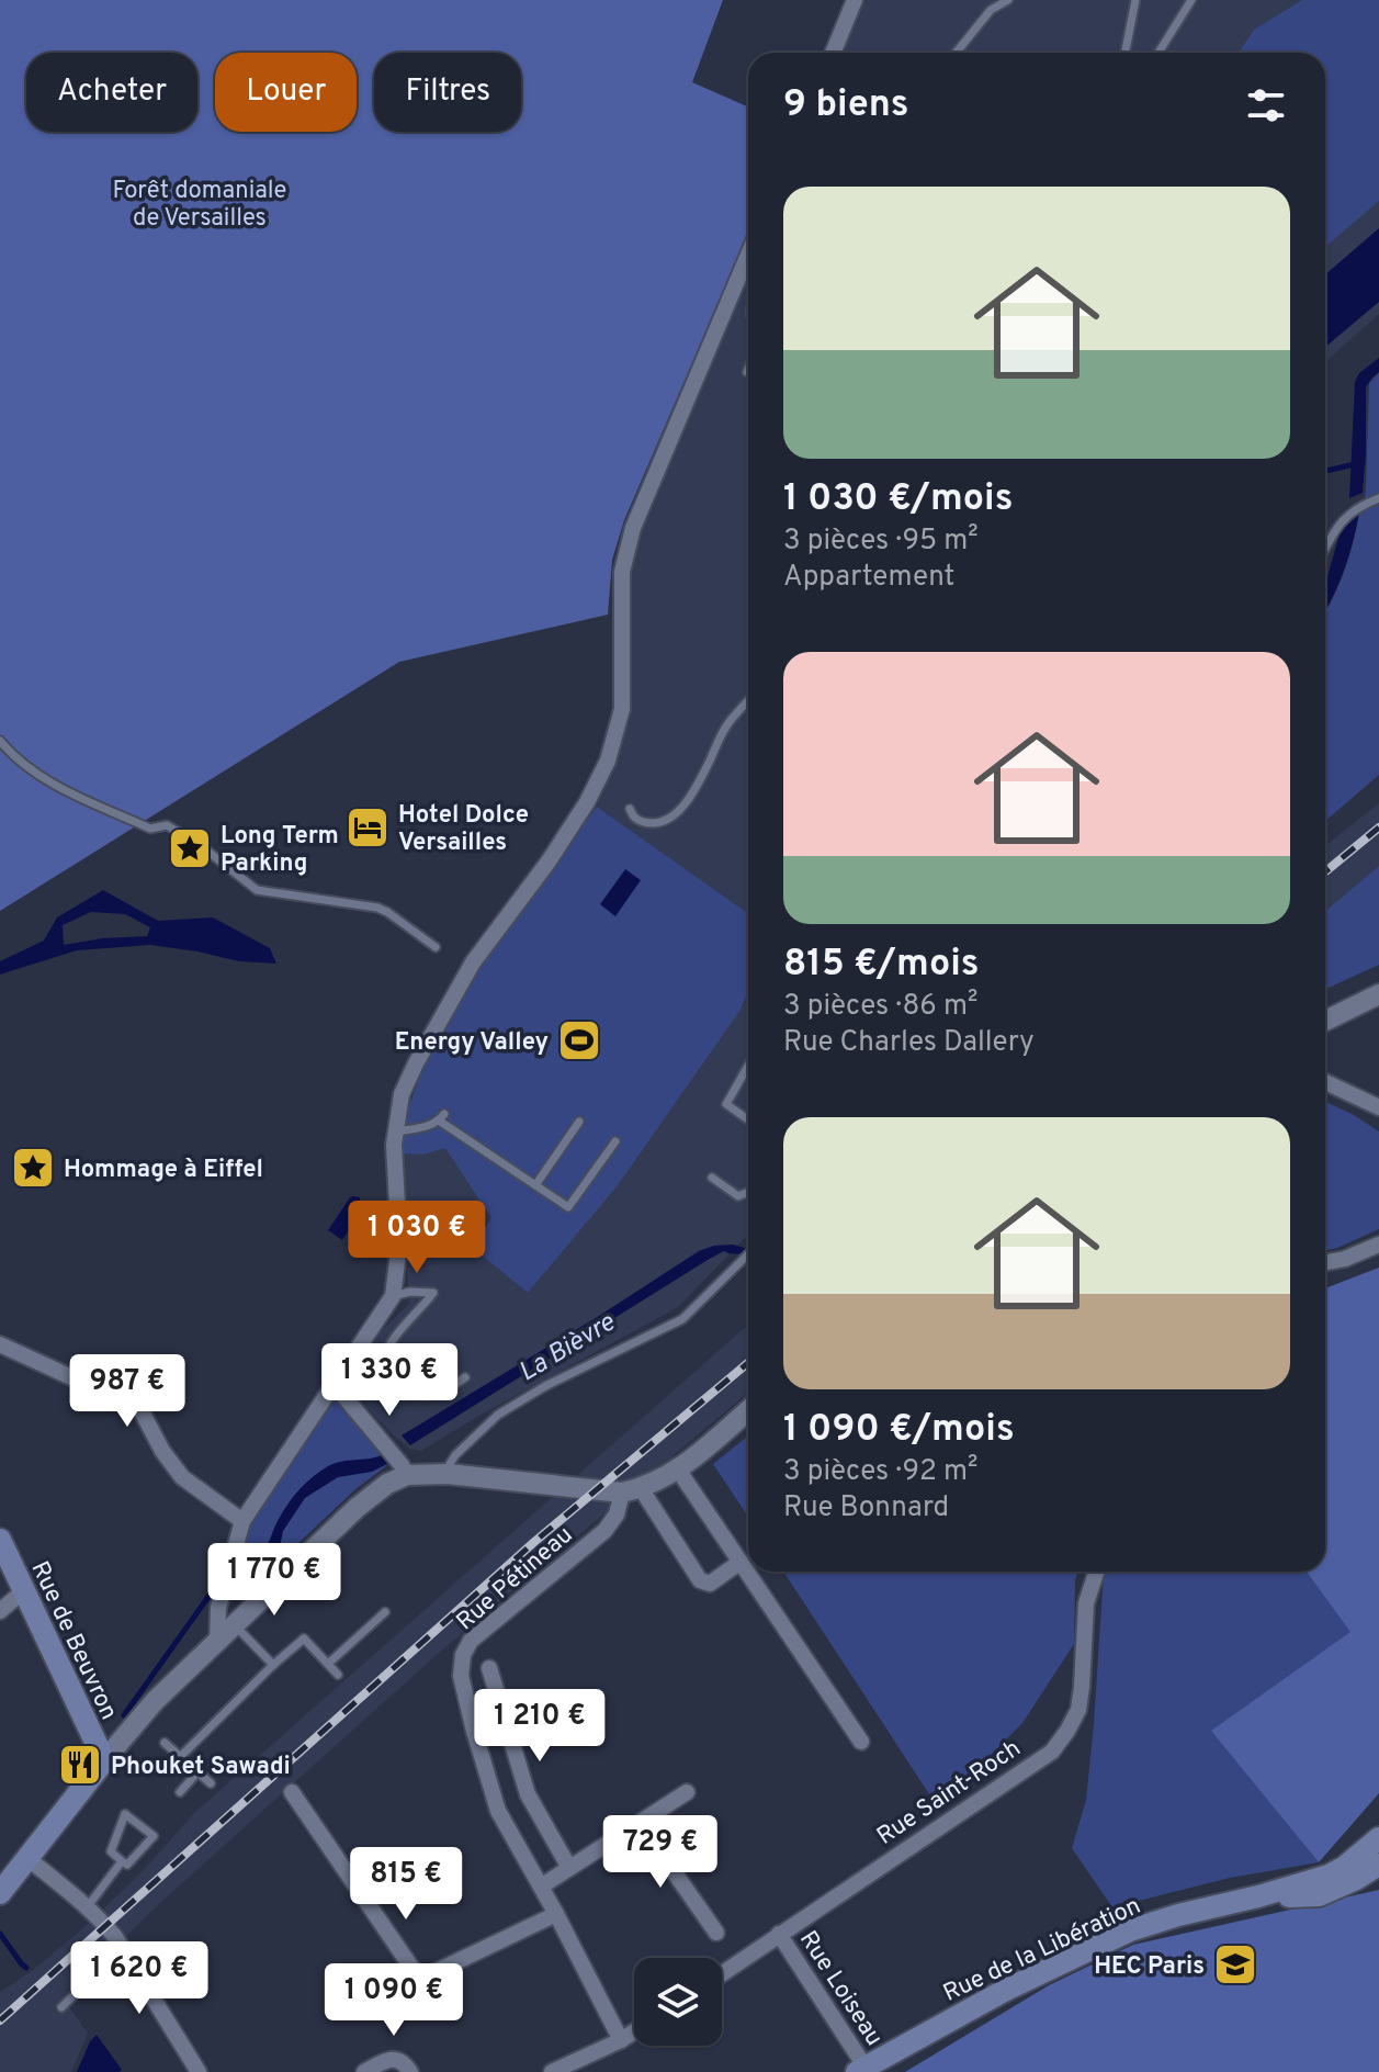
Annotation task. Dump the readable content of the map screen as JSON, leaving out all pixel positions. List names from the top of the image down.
{
  "streets": {
    "main road": ["Rue de Beuvron", "Rue de la Libération"],
    "street": ["Rue Pétineau", "Rue Saint-Roch", "Rue Loiseau"]
  },
  "crossings": [
    ["Rue Saint-Roch", "Rue Loiseau"],
    ["Rue de la Libération", "Rue Loiseau"]
  ],
  "water": ["La Bièvre"],
  "parks": ["Forêt domaniale de Versailles"],
  "places": {
    "hotel": ["Hotel Dolce Versailles"],
    "place": ["Long Term Parking", "Hommage à Eiffel"],
    "sports": ["Energy Valley"],
    "restaurant": ["Phouket Sawadi"],
    "school or university": ["HEC Paris"]
  },
  "page": {
    "chip": ["Acheter", "Louer", "Filtres"],
    "heading": "9 biens",
    "list": [
      {
        "name": "1 030 €/mois",
        "note": "3 pièces · 95 m² · Appartement"
      },
      {
        "name": "815 €/mois",
        "note": "3 pièces · 86 m² · Rue Charles Dallery"
      },
      {
        "name": "1 090 €/mois",
        "note": "3 pièces · 92 m² · Rue Bonnard"
      }
    ],
    "price": [
      "1 030 €",
      "1 330 €",
      "987 €",
      "1 770 €",
      "1 210 €",
      "729 €",
      "815 €",
      "1 620 €",
      "1 090 €"
    ]
  }
}
